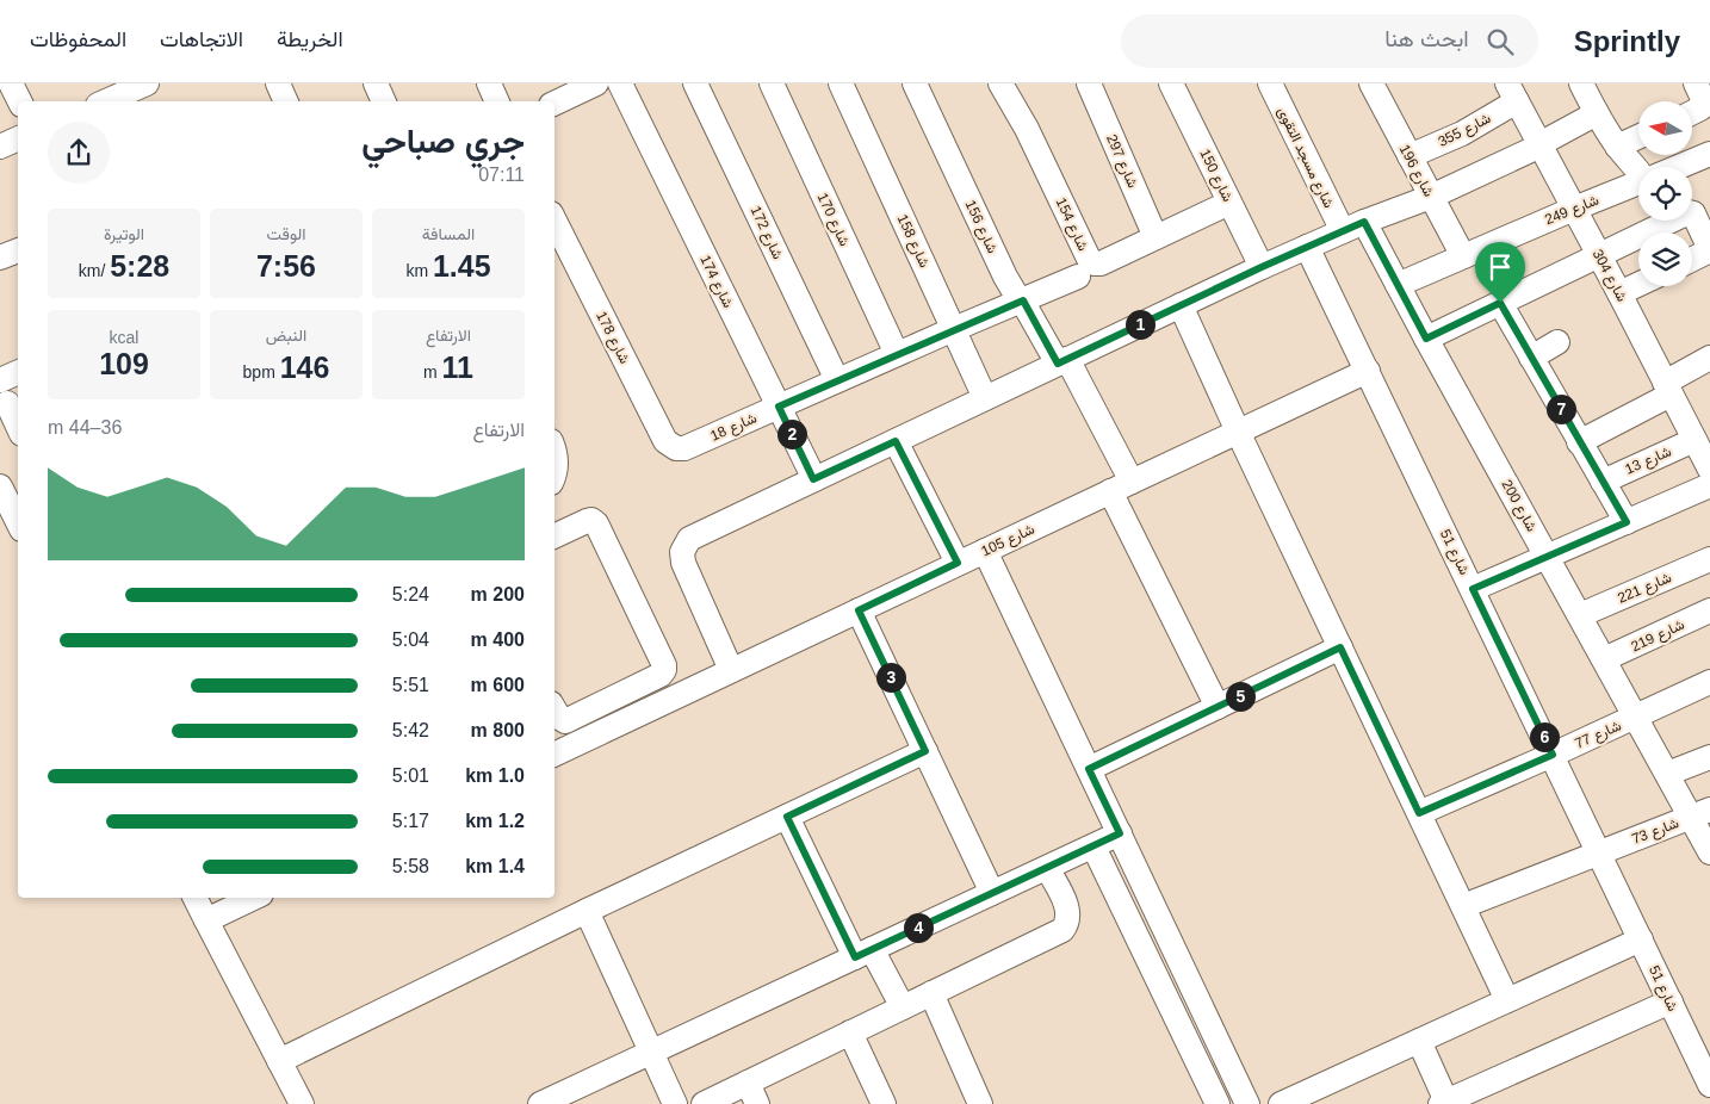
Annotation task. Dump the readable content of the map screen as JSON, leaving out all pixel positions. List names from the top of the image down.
{
  "streets": {
    "street": [
      "شارع 355",
      "شارع مسجد التقوى",
      "شارع 297",
      "شارع 196",
      "شارع 150",
      "شارع 249",
      "شارع 170",
      "شارع 154",
      "شارع 156",
      "شارع 172",
      "شارع 158",
      "شارع 304",
      "شارع 174",
      "شارع 178",
      "شارع 18",
      "شارع 13",
      "شارع 200",
      "شارع 105",
      "شارع 51",
      "شارع 221",
      "شارع 219",
      "شارع 77",
      "شارع 73"
    ]
  },
  "crossings": [
    ["شارع 355", "شارع 196"],
    ["شارع 355", "شارع 304"],
    ["شارع 297", "شارع 154"],
    ["شارع 196", "شارع 249"],
    ["شارع 150", "شارع 154"],
    ["شارع 249", "شارع 304"],
    ["شارع 249", "شارع 200"],
    ["شارع 170", "شارع 18"],
    ["شارع 156", "شارع 18"],
    ["شارع 156", "شارع 105"],
    ["شارع 172", "شارع 18"],
    ["شارع 158", "شارع 18"],
    ["شارع 304", "شارع 13"],
    ["شارع 174", "شارع 18"],
    ["شارع 178", "شارع 18"],
    ["شارع 200", "شارع 221"],
    ["شارع 200", "شارع 219"],
    ["شارع 200", "شارع 77"],
    ["شارع 200", "شارع 73"],
    ["شارع 105", "شارع 51"],
    ["شارع 51", "شارع 77"],
    ["شارع 51", "شارع 73"]
  ],
  "north": "left",
  "page": {
    "header": "Sprintly",
    "search": "ابحث هنا",
    "nav": ["الخريطة", "الاتجاهات", "المحفوظات"],
    "heading": ["جري صباحي", "07:11"],
    "stats": [
      ["المسافة", "1.45 km"],
      ["الوقت", "7:56"],
      ["الوتيرة", "5:28 /km"],
      ["الارتفاع", "11 m"],
      ["النبض", "146 bpm"],
      ["kcal", "109"]
    ],
    "pins": [
      "1",
      "7",
      "2",
      "3",
      "5",
      "6",
      "4"
    ],
    "chart": ["الارتفاع", "36–44 m"],
    "list": [
      {
        "name": "200 m",
        "note": "5:24"
      },
      {
        "name": "400 m",
        "note": "5:04"
      },
      {
        "name": "600 m",
        "note": "5:51"
      },
      {
        "name": "800 m",
        "note": "5:42"
      },
      {
        "name": "1.0 km",
        "note": "5:01"
      },
      {
        "name": "1.2 km",
        "note": "5:17"
      },
      {
        "name": "1.4 km",
        "note": "5:58"
      }
    ]
  }
}
